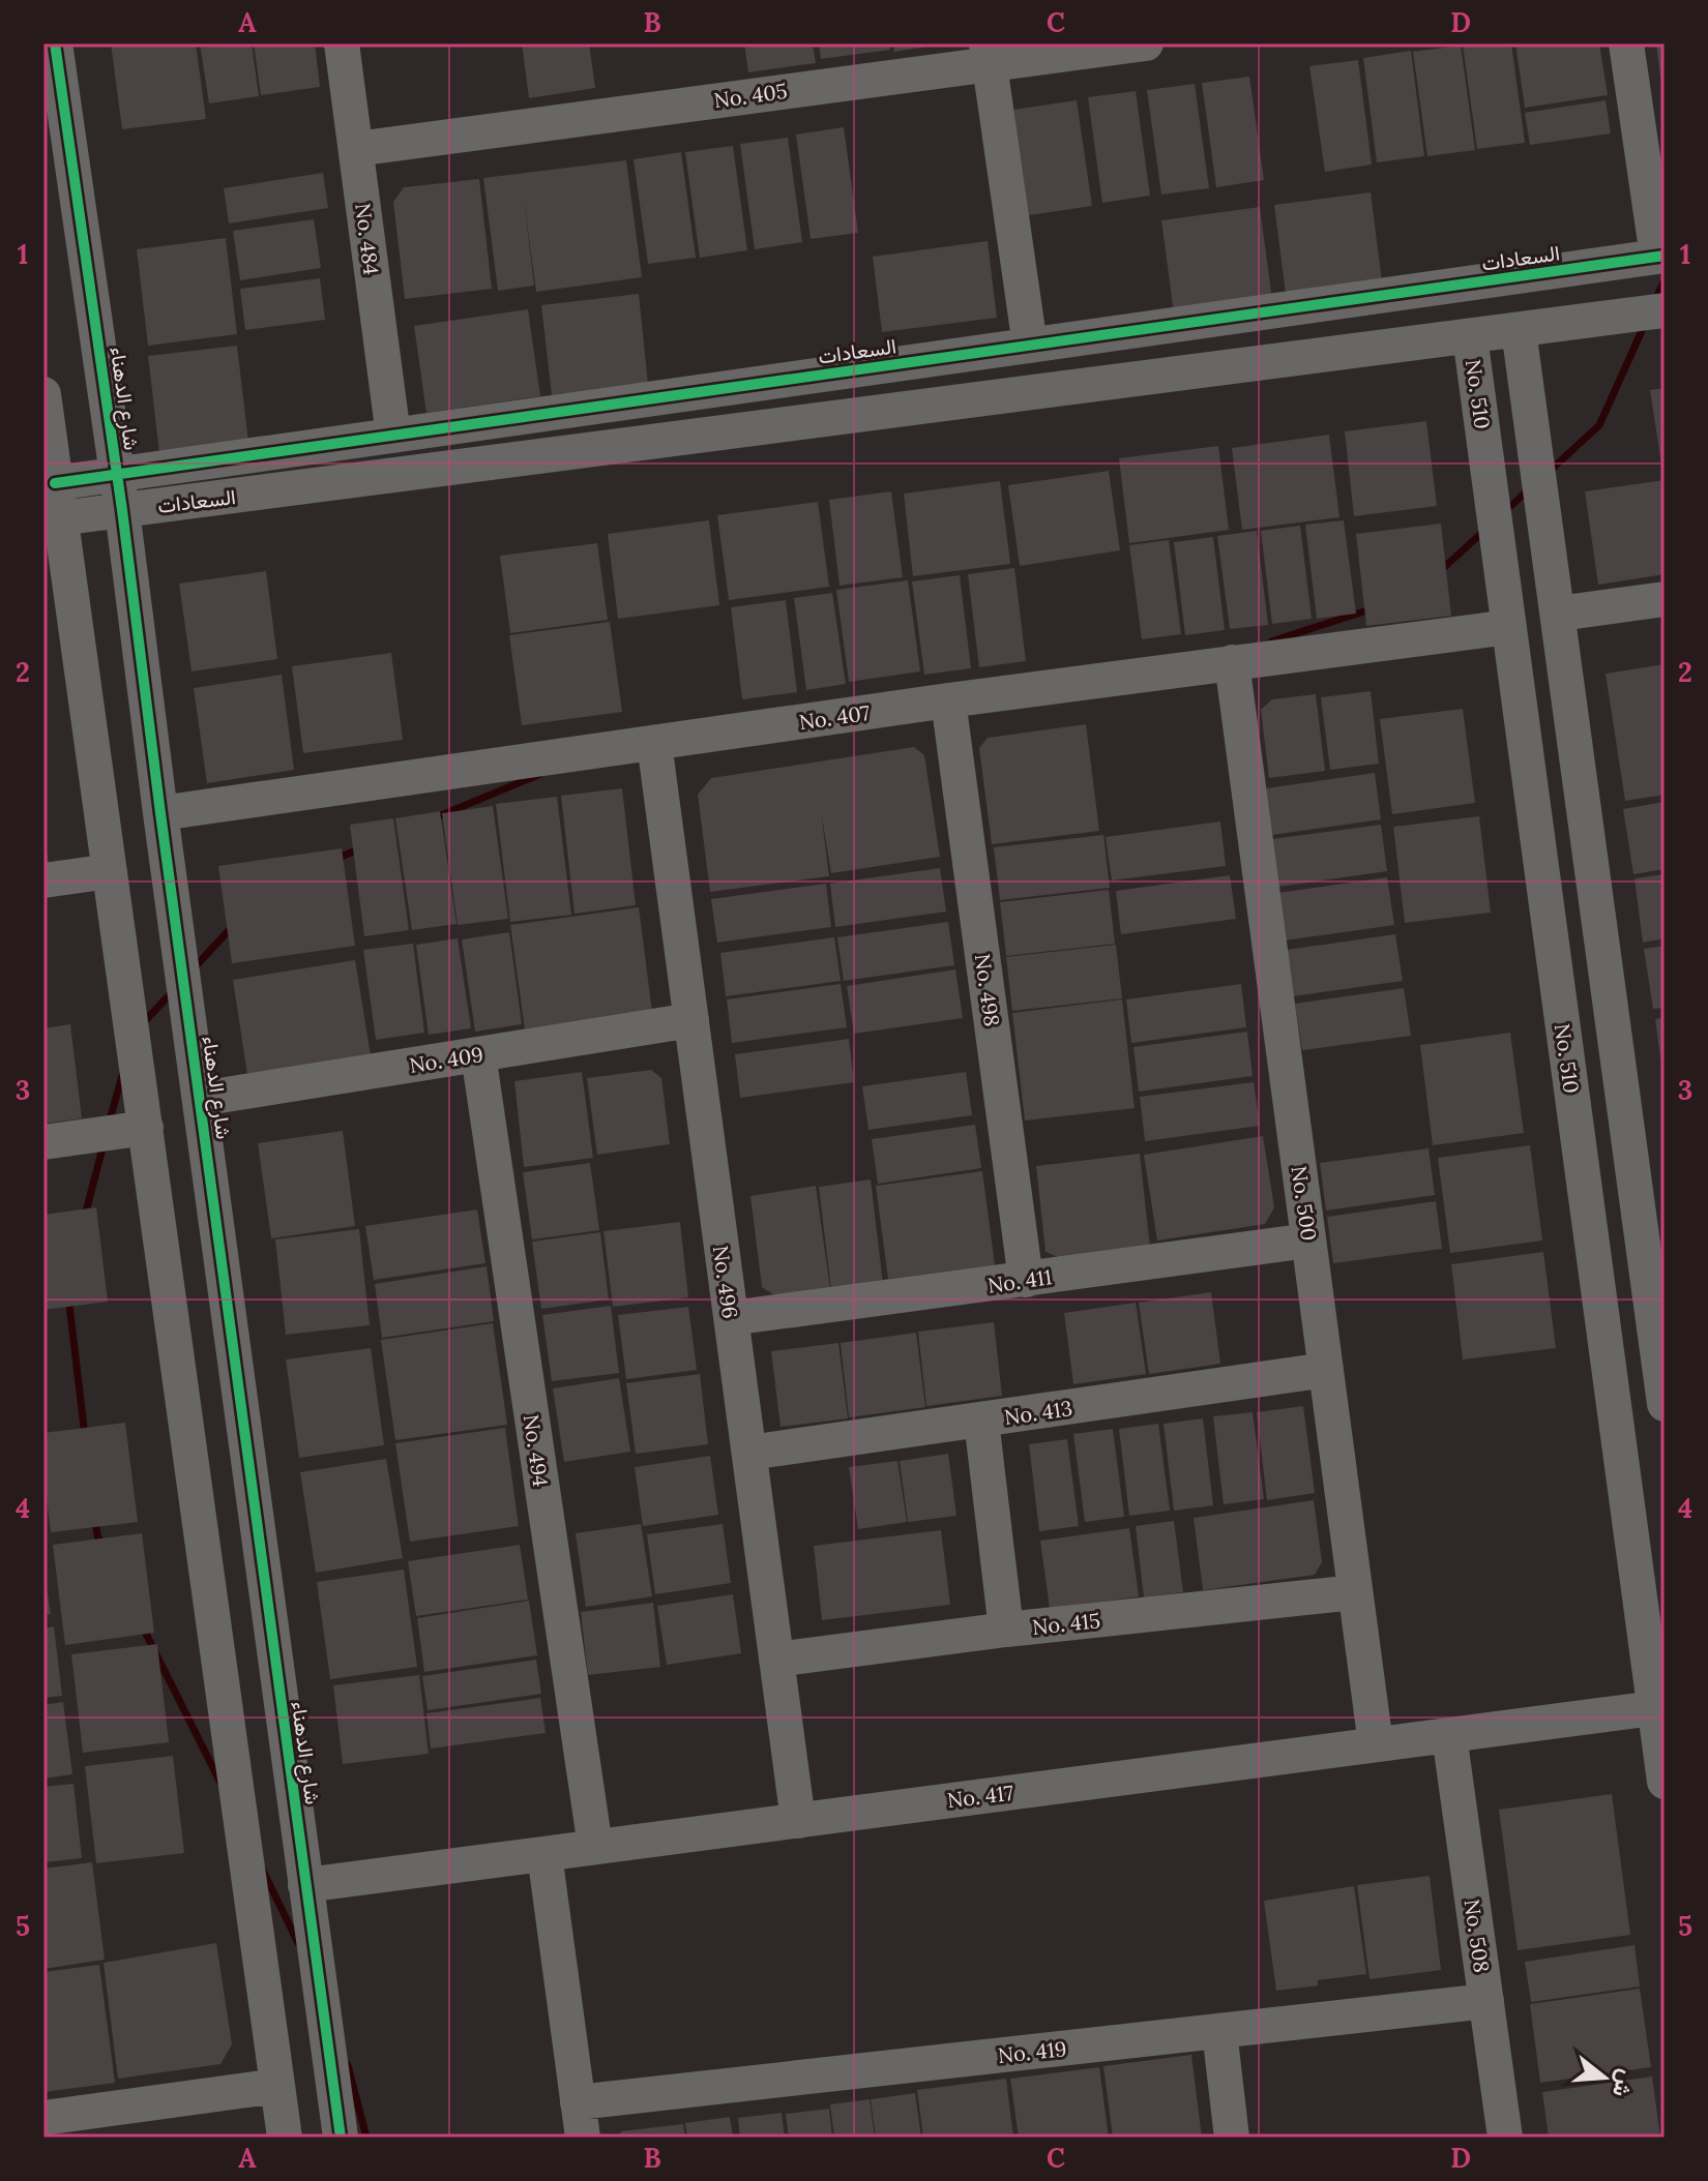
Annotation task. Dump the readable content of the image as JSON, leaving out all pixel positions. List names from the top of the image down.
{
  "streets": {
    "street": [
      "No. 405",
      "No. 484",
      "السعادات",
      "No. 510",
      "شارع الدهناء",
      "No. 407",
      "No. 498",
      "No. 409",
      "No. 500",
      "No. 411",
      "No. 496",
      "No. 413",
      "No. 494",
      "No. 415",
      "No. 417",
      "No. 508",
      "No. 419"
    ]
  },
  "crossings": [
    ["No. 405", "No. 484"],
    ["No. 484", "السعادات"],
    ["السعادات", "No. 510"],
    ["السعادات", "شارع الدهناء"],
    ["No. 510", "No. 407"],
    ["No. 510", "No. 417"],
    ["شارع الدهناء", "No. 407"],
    ["شارع الدهناء", "No. 409"],
    ["شارع الدهناء", "No. 417"],
    ["No. 407", "No. 498"],
    ["No. 407", "No. 500"],
    ["No. 407", "No. 496"],
    ["No. 498", "No. 411"],
    ["No. 409", "No. 496"],
    ["No. 409", "No. 494"],
    ["No. 500", "No. 411"],
    ["No. 500", "No. 413"],
    ["No. 500", "No. 415"],
    ["No. 500", "No. 417"],
    ["No. 411", "No. 496"],
    ["No. 496", "No. 413"],
    ["No. 496", "No. 415"],
    ["No. 496", "No. 417"],
    ["No. 494", "No. 417"],
    ["No. 417", "No. 508"],
    ["No. 508", "No. 419"]
  ],
  "north": "right",
  "grid": {
    "columns": [
      "A",
      "B",
      "C",
      "D"
    ],
    "rows": [
      "1",
      "2",
      "3",
      "4",
      "5"
    ]
  }
}
